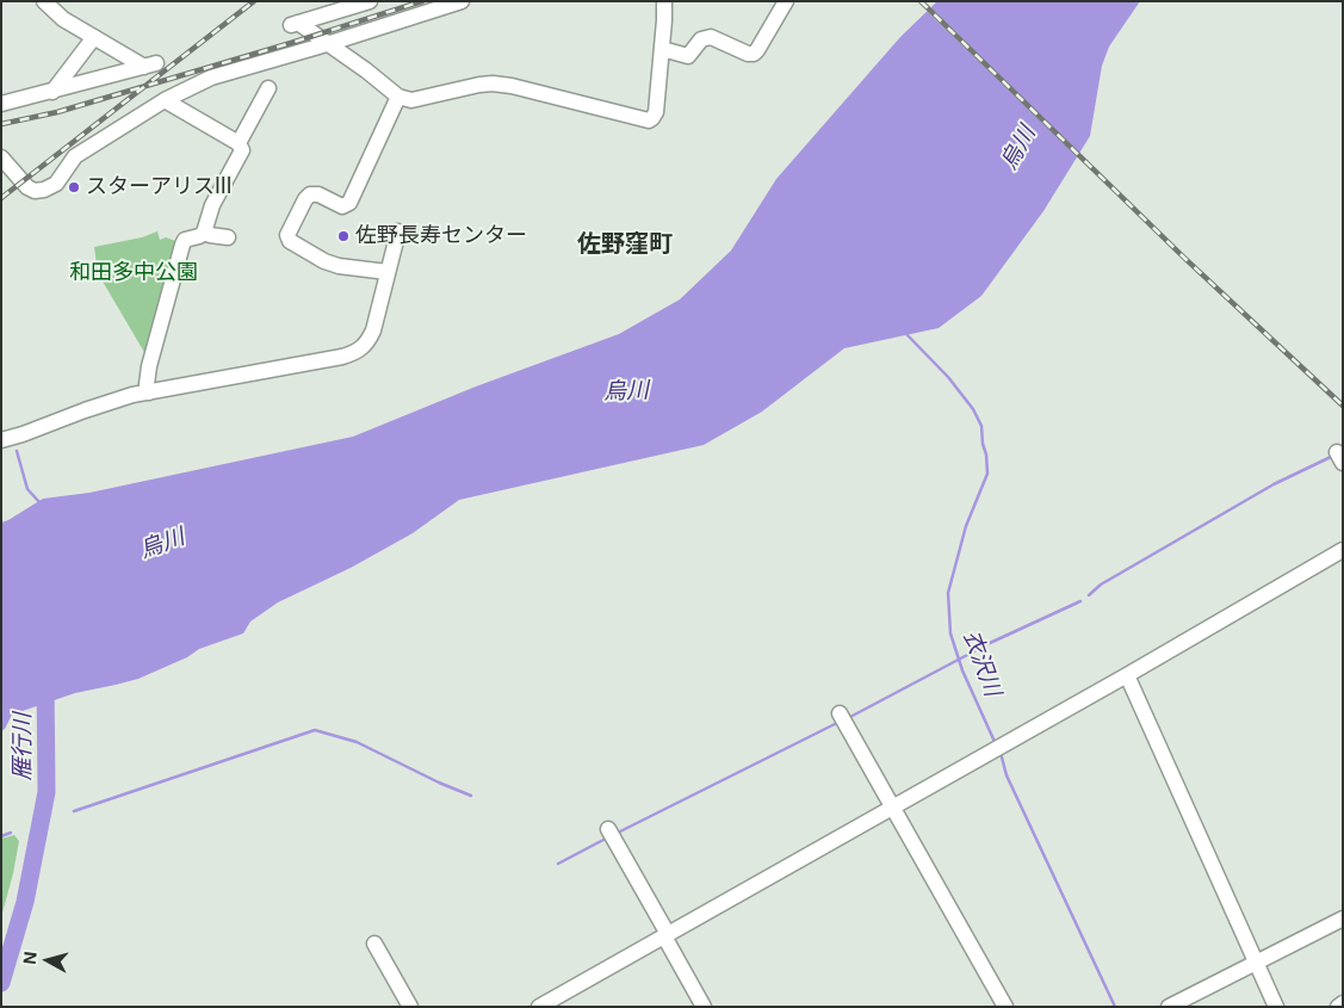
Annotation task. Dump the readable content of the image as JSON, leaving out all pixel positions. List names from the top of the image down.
{
  "districts": ["佐野窪町"],
  "water": ["烏川", "衣沢川", "雁行川"],
  "parks": ["和田多中公園"],
  "places": ["スターアリスⅢ", "佐野長寿センター"],
  "north": "left"
}
